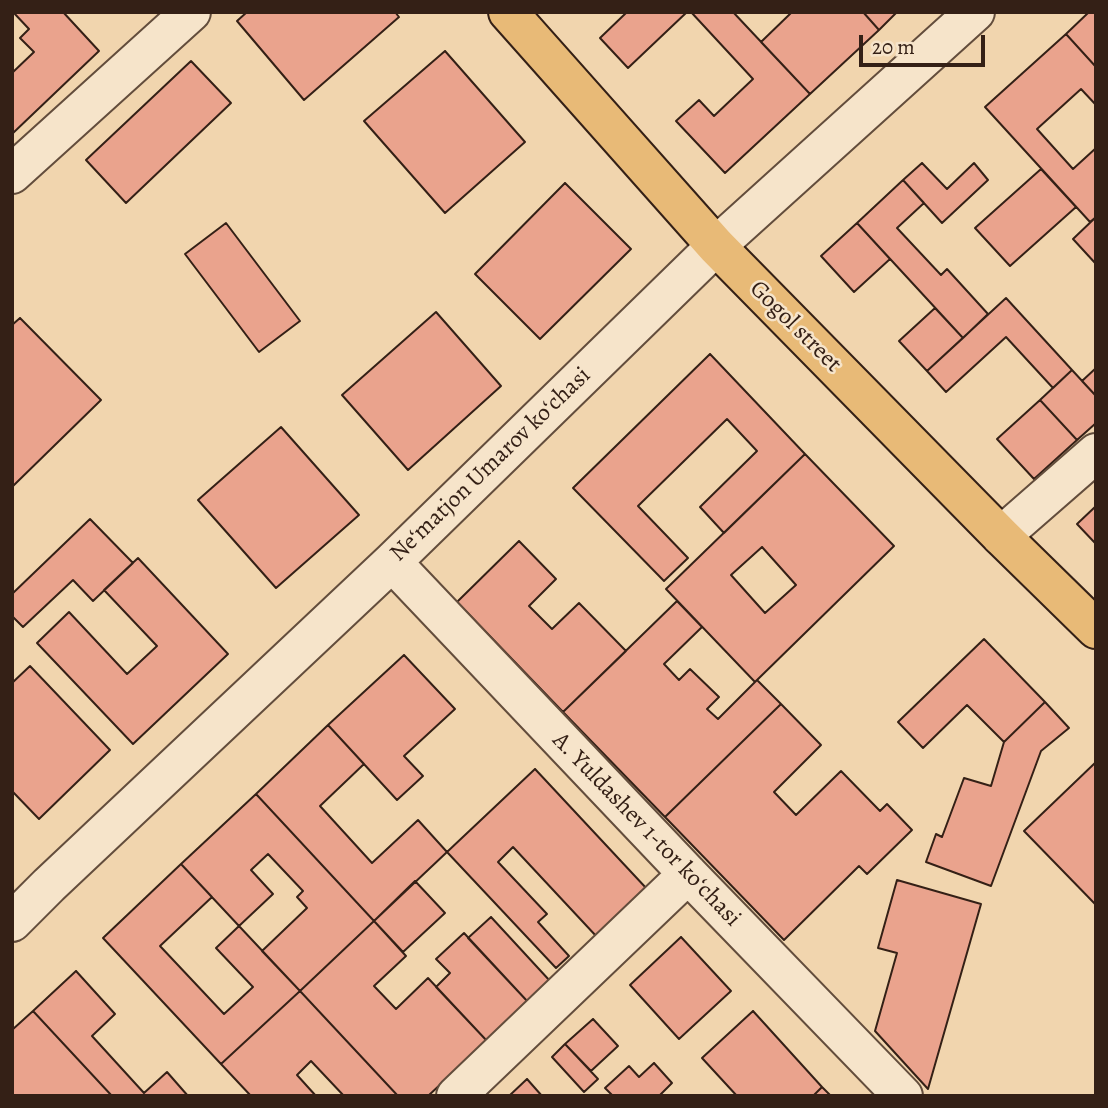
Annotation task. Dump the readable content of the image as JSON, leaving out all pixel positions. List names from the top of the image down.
{
  "streets": {
    "main road": ["Gogol street"],
    "street": ["Neʻmatjon Umarov koʻchasi", "A. Yuldashev 1-tor koʻchasi"]
  },
  "crossings": [
    ["Gogol street", "Neʻmatjon Umarov koʻchasi"],
    ["Neʻmatjon Umarov koʻchasi", "A. Yuldashev 1-tor koʻchasi"]
  ],
  "scale_bar": "20 m"
}
